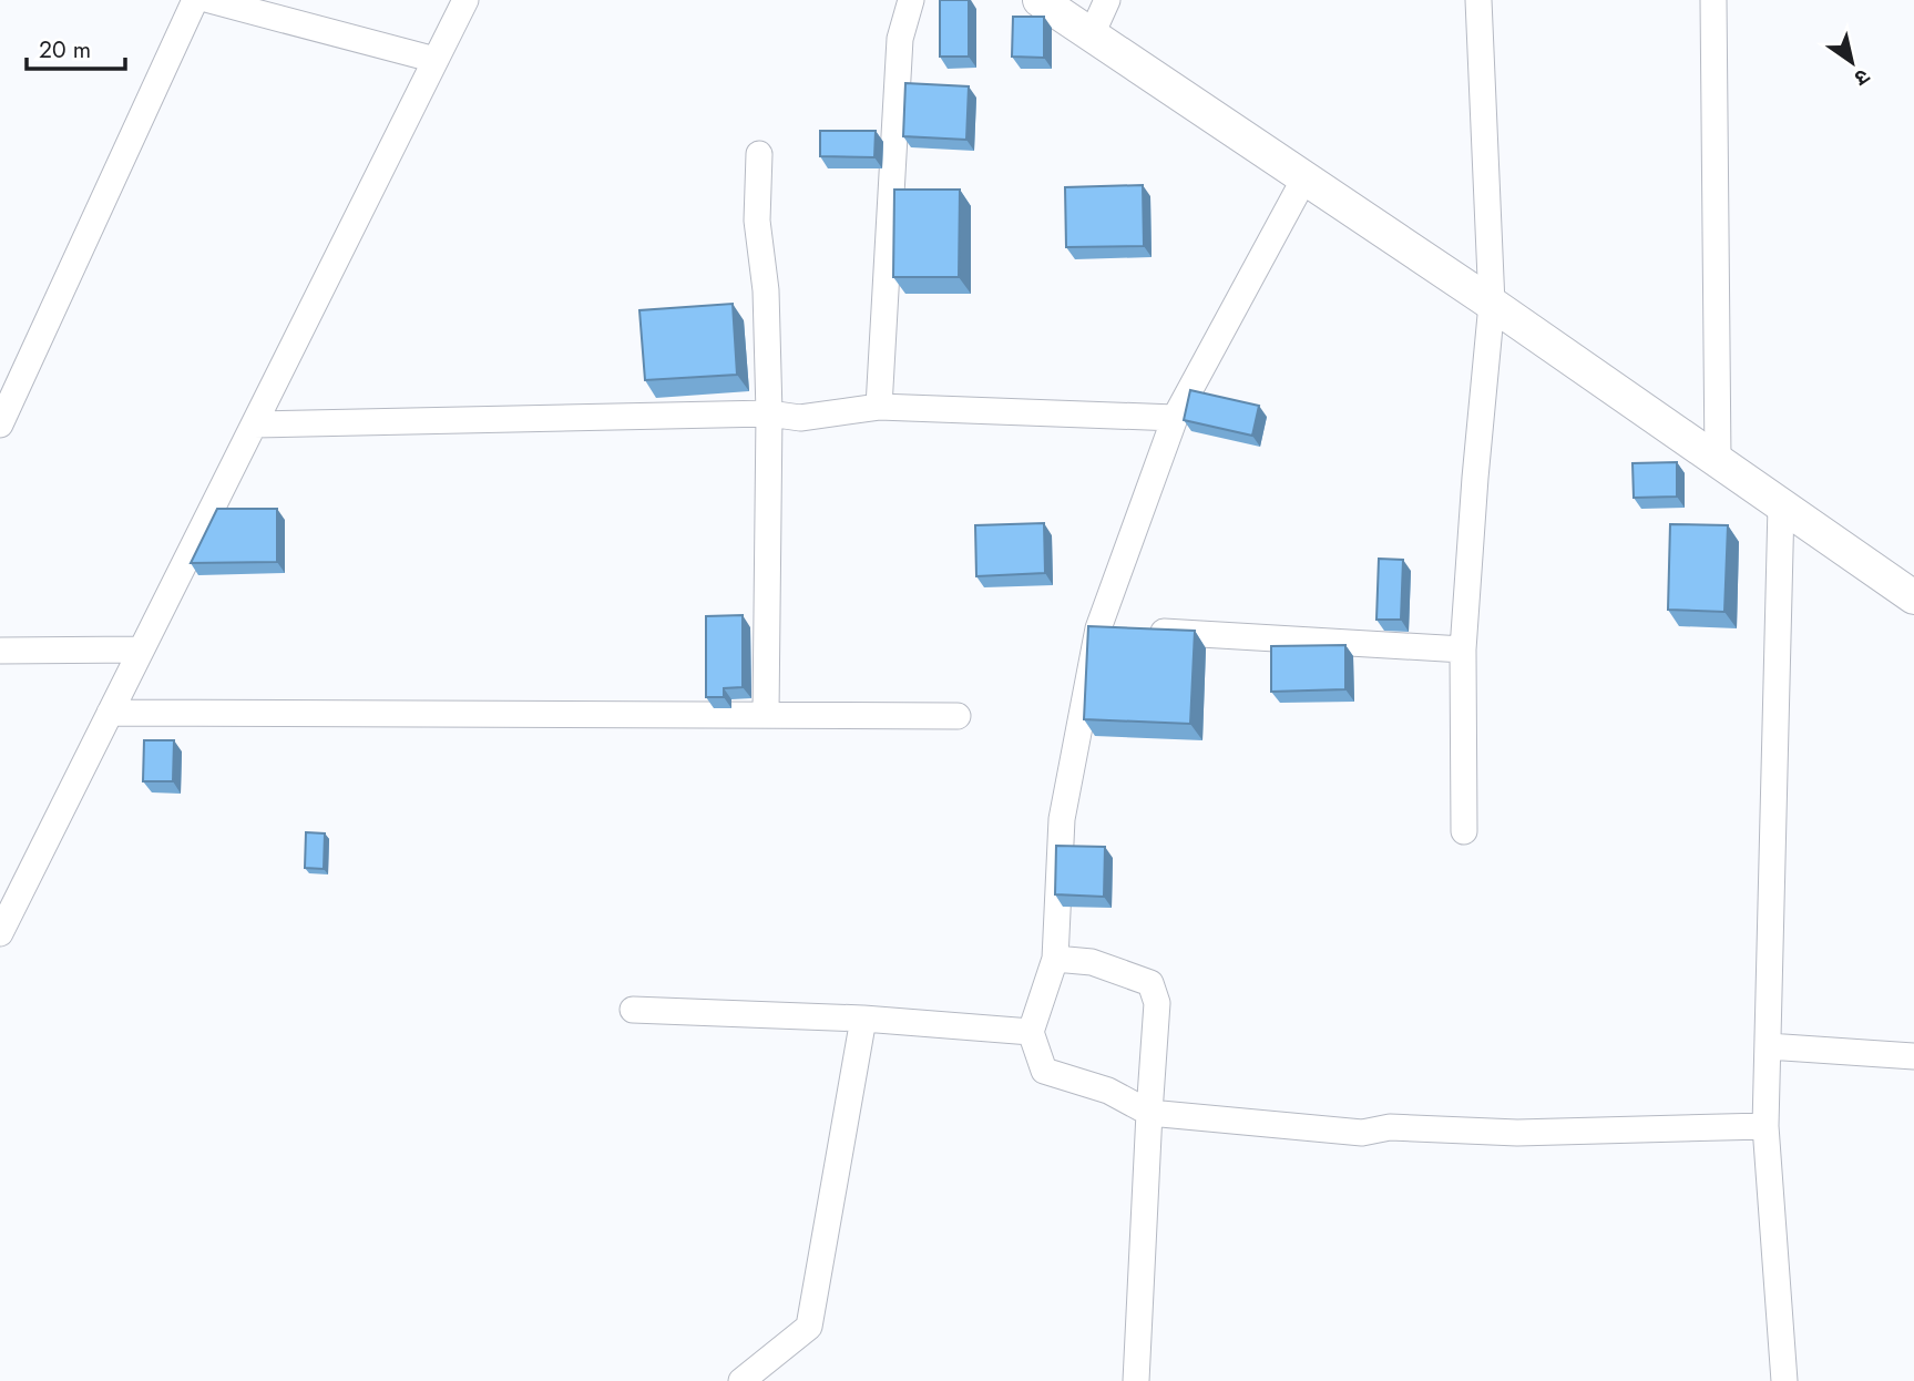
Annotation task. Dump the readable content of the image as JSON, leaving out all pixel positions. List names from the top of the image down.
{
  "scale_bar": "20 m",
  "north": "bottom right"
}
